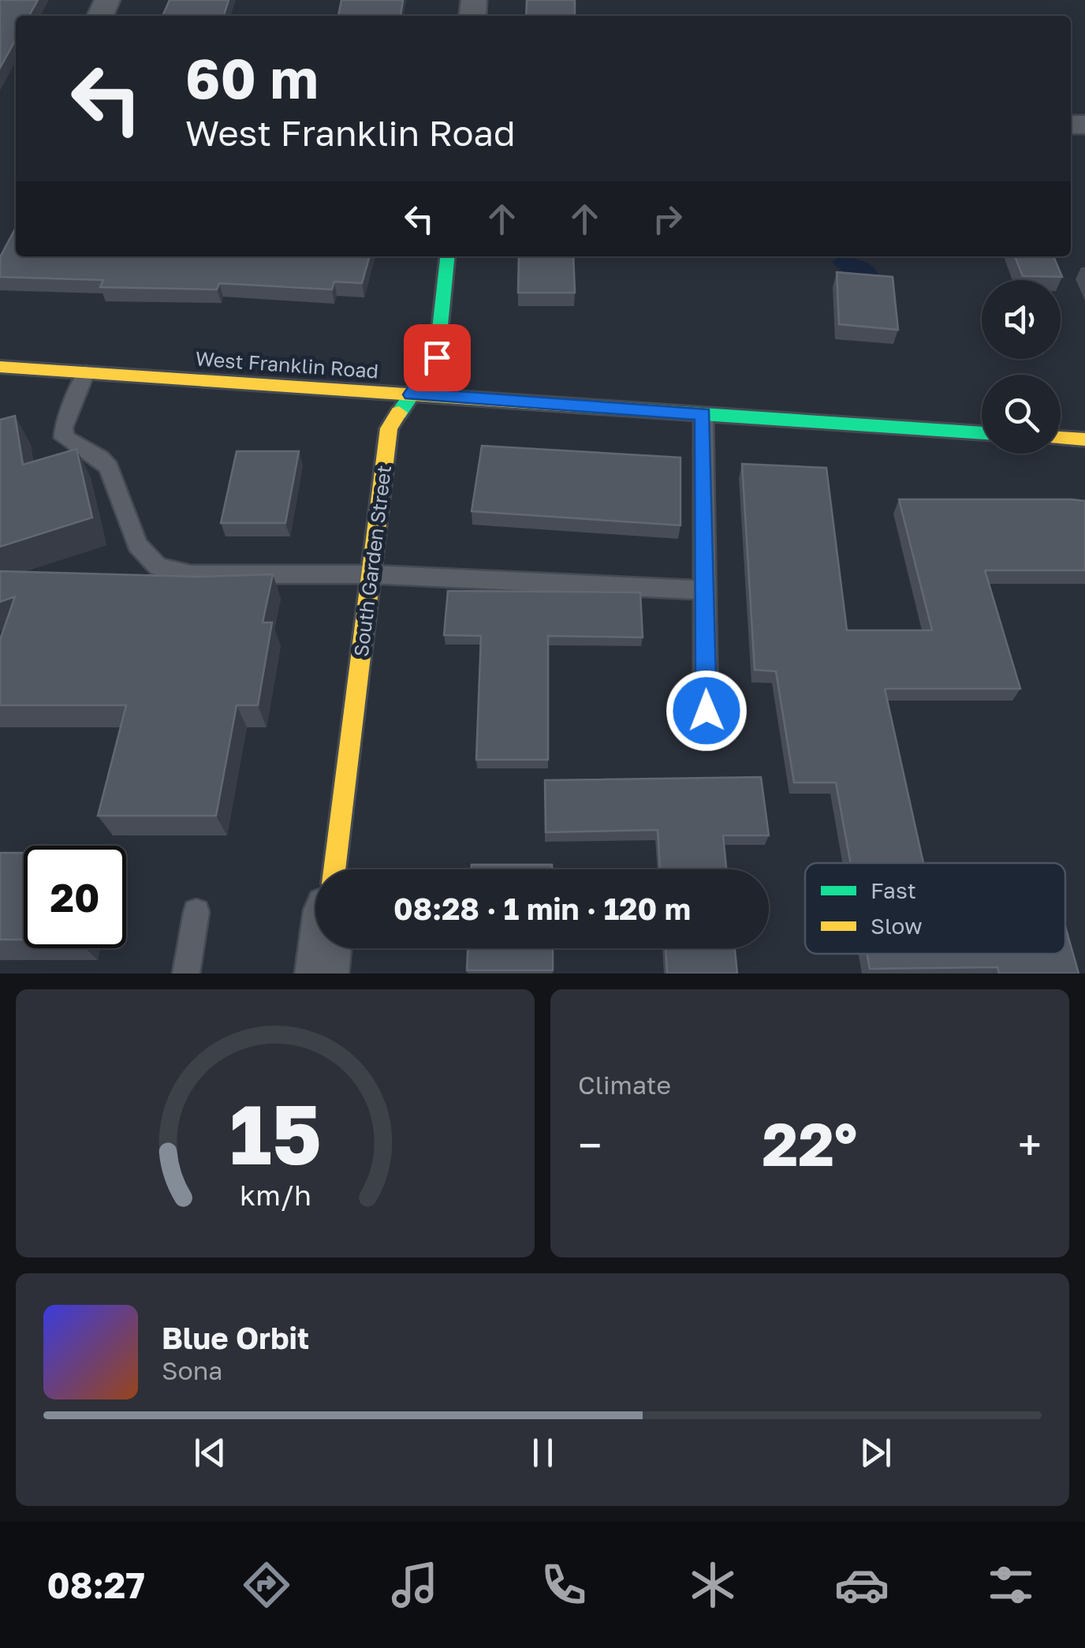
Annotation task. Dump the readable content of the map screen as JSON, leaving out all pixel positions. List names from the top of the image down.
{
  "streets": {
    "street": ["West Franklin Road", "South Garden Street"]
  },
  "crossings": [
    ["West Franklin Road", "South Garden Street"]
  ],
  "legend": ["Fast", "Slow"],
  "page": {
    "turn": ["60 m", "West Franklin Road"],
    "limit": "20",
    "trip": "08:28 · 1 min · 120 m",
    "tile": "Climate",
    "heat": ["−", "22°", "+"],
    "song": ["Blue Orbit", "Sona"],
    "tabs": "08:27",
    "gauge": ["15", "km/h"]
  }
}
